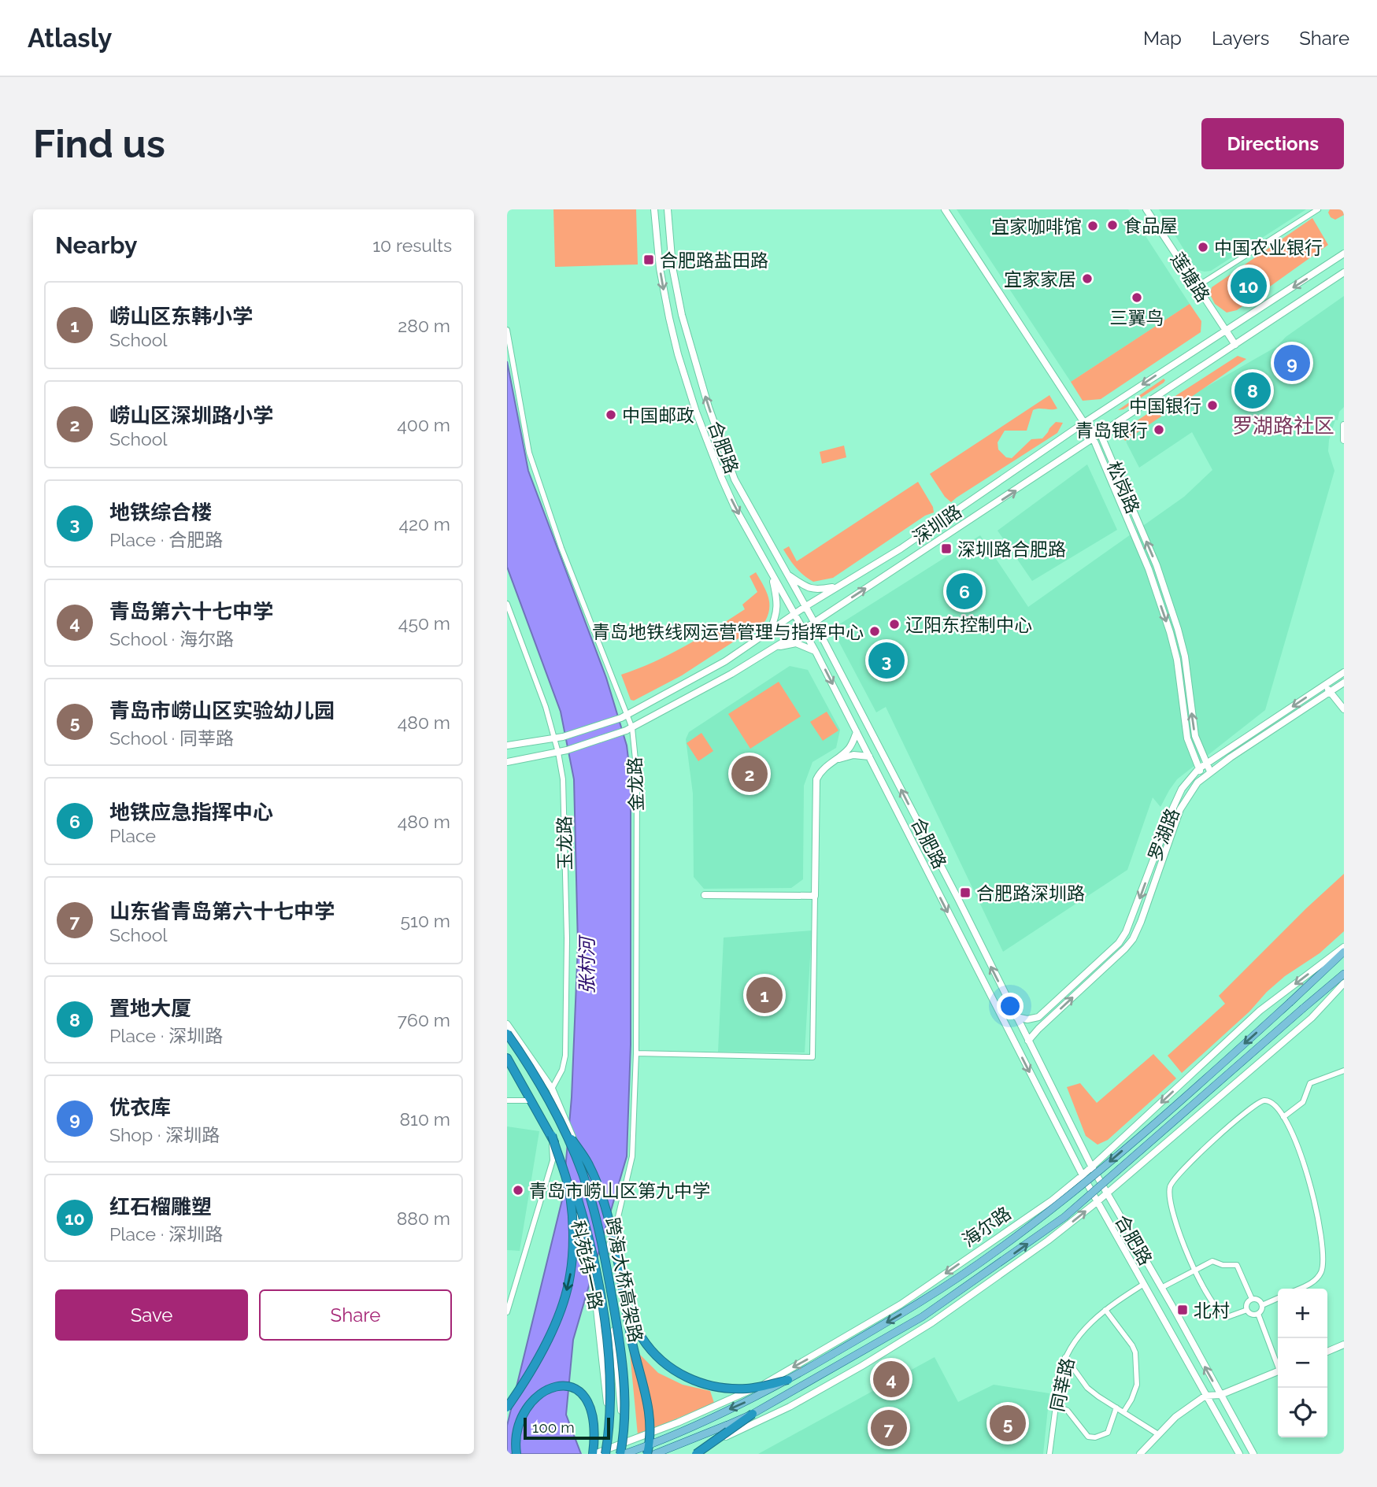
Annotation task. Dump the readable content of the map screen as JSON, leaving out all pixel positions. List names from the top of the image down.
{
  "streets": {
    "highway": ["跨海大桥高架路"],
    "main road": [
      "莲塘路",
      "合肥路",
      "松岗路",
      "深圳路",
      "罗湖路",
      "海尔路",
      "科苑纬一路"
    ],
    "street": ["金龙路", "玉龙路", "同莘路"]
  },
  "crossings": [
    ["莲塘路", "深圳路"],
    ["合肥路", "深圳路"],
    ["合肥路", "罗湖路"],
    ["合肥路", "海尔路"],
    ["合肥路", "同莘路"],
    ["松岗路", "深圳路"],
    ["松岗路", "罗湖路"],
    ["深圳路", "金龙路"],
    ["深圳路", "玉龙路"],
    ["金龙路", "科苑纬一路"],
    ["玉龙路", "科苑纬一路"],
    ["海尔路", "科苑纬一路"],
    ["海尔路", "跨海大桥高架路"],
    ["科苑纬一路", "跨海大桥高架路"]
  ],
  "districts": ["罗湖路社区"],
  "water": ["张村河"],
  "places": {
    "other": [
      "食品屋",
      "宜家咖啡馆",
      "中国农业银行",
      "宜家家居",
      "三翼鸟",
      "中国银行",
      "中国邮政",
      "青岛银行",
      "辽阳东控制中心",
      "青岛地铁线网运营管理与指挥中心",
      "青岛市崂山区第九中学"
    ],
    "transit": [
      "合肥路盐田路",
      "深圳路合肥路",
      "合肥路深圳路",
      "北村"
    ]
  },
  "scale_bar": "100 m",
  "page": {
    "header": "Atlasly",
    "nav": ["Map", "Layers", "Share"],
    "buttons": [
      "Directions",
      ["Save", "Share"]
    ],
    "title": "Find us",
    "heading": ["Nearby", "10 results"],
    "pins": [
      "10",
      "9",
      "8",
      "6",
      "3",
      "2",
      "1",
      "4",
      "5",
      "7"
    ],
    "list": [
      {
        "mark": "1",
        "name": "崂山区东韩小学",
        "note": "School",
        "value": "280 m"
      },
      {
        "mark": "2",
        "name": "崂山区深圳路小学",
        "note": "School",
        "value": "400 m"
      },
      {
        "mark": "3",
        "name": "地铁综合楼",
        "note": "Place · 合肥路",
        "value": "420 m"
      },
      {
        "mark": "4",
        "name": "青岛第六十七中学",
        "note": "School · 海尔路",
        "value": "450 m"
      },
      {
        "mark": "5",
        "name": "青岛市崂山区实验幼儿园",
        "note": "School · 同莘路",
        "value": "480 m"
      },
      {
        "mark": "6",
        "name": "地铁应急指挥中心",
        "note": "Place",
        "value": "480 m"
      },
      {
        "mark": "7",
        "name": "山东省青岛第六十七中学",
        "note": "School",
        "value": "510 m"
      },
      {
        "mark": "8",
        "name": "置地大厦",
        "note": "Place · 深圳路",
        "value": "760 m"
      },
      {
        "mark": "9",
        "name": "优衣库",
        "note": "Shop · 深圳路",
        "value": "810 m"
      },
      {
        "mark": "10",
        "name": "红石榴雕塑",
        "note": "Place · 深圳路",
        "value": "880 m"
      }
    ],
    "map_buttons": ["+", "−"],
    "scale": "100 m"
  }
}
